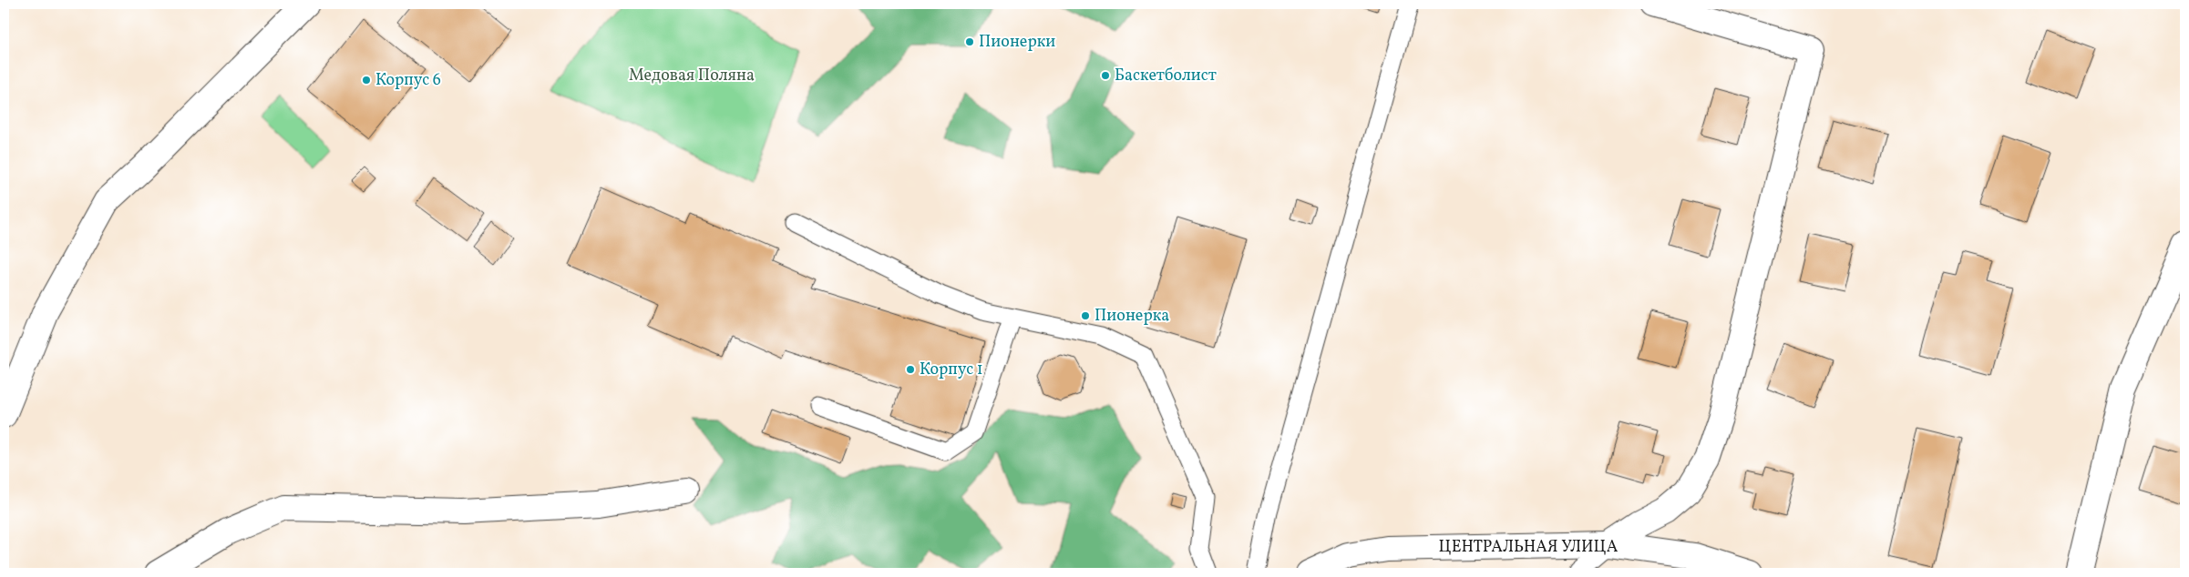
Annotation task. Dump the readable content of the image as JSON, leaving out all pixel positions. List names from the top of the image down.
{
  "streets": {
    "street": ["ЦЕНТРАЛЬНАЯ УЛИЦА"]
  },
  "parks": ["Медовая Поляна"],
  "places": [
    "Пионерки",
    "Баскетболист",
    "Корпус 6",
    "Пионерка",
    "Корпус 1"
  ]
}
